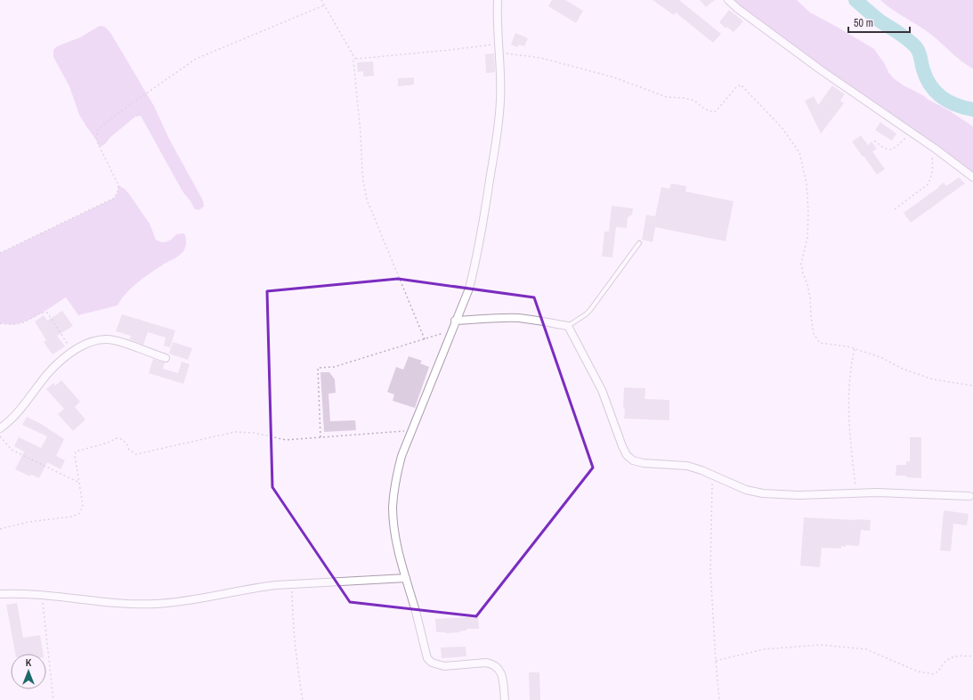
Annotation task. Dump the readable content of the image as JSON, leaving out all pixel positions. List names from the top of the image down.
{
  "scale_bar": "50 m",
  "north": "top"
}
